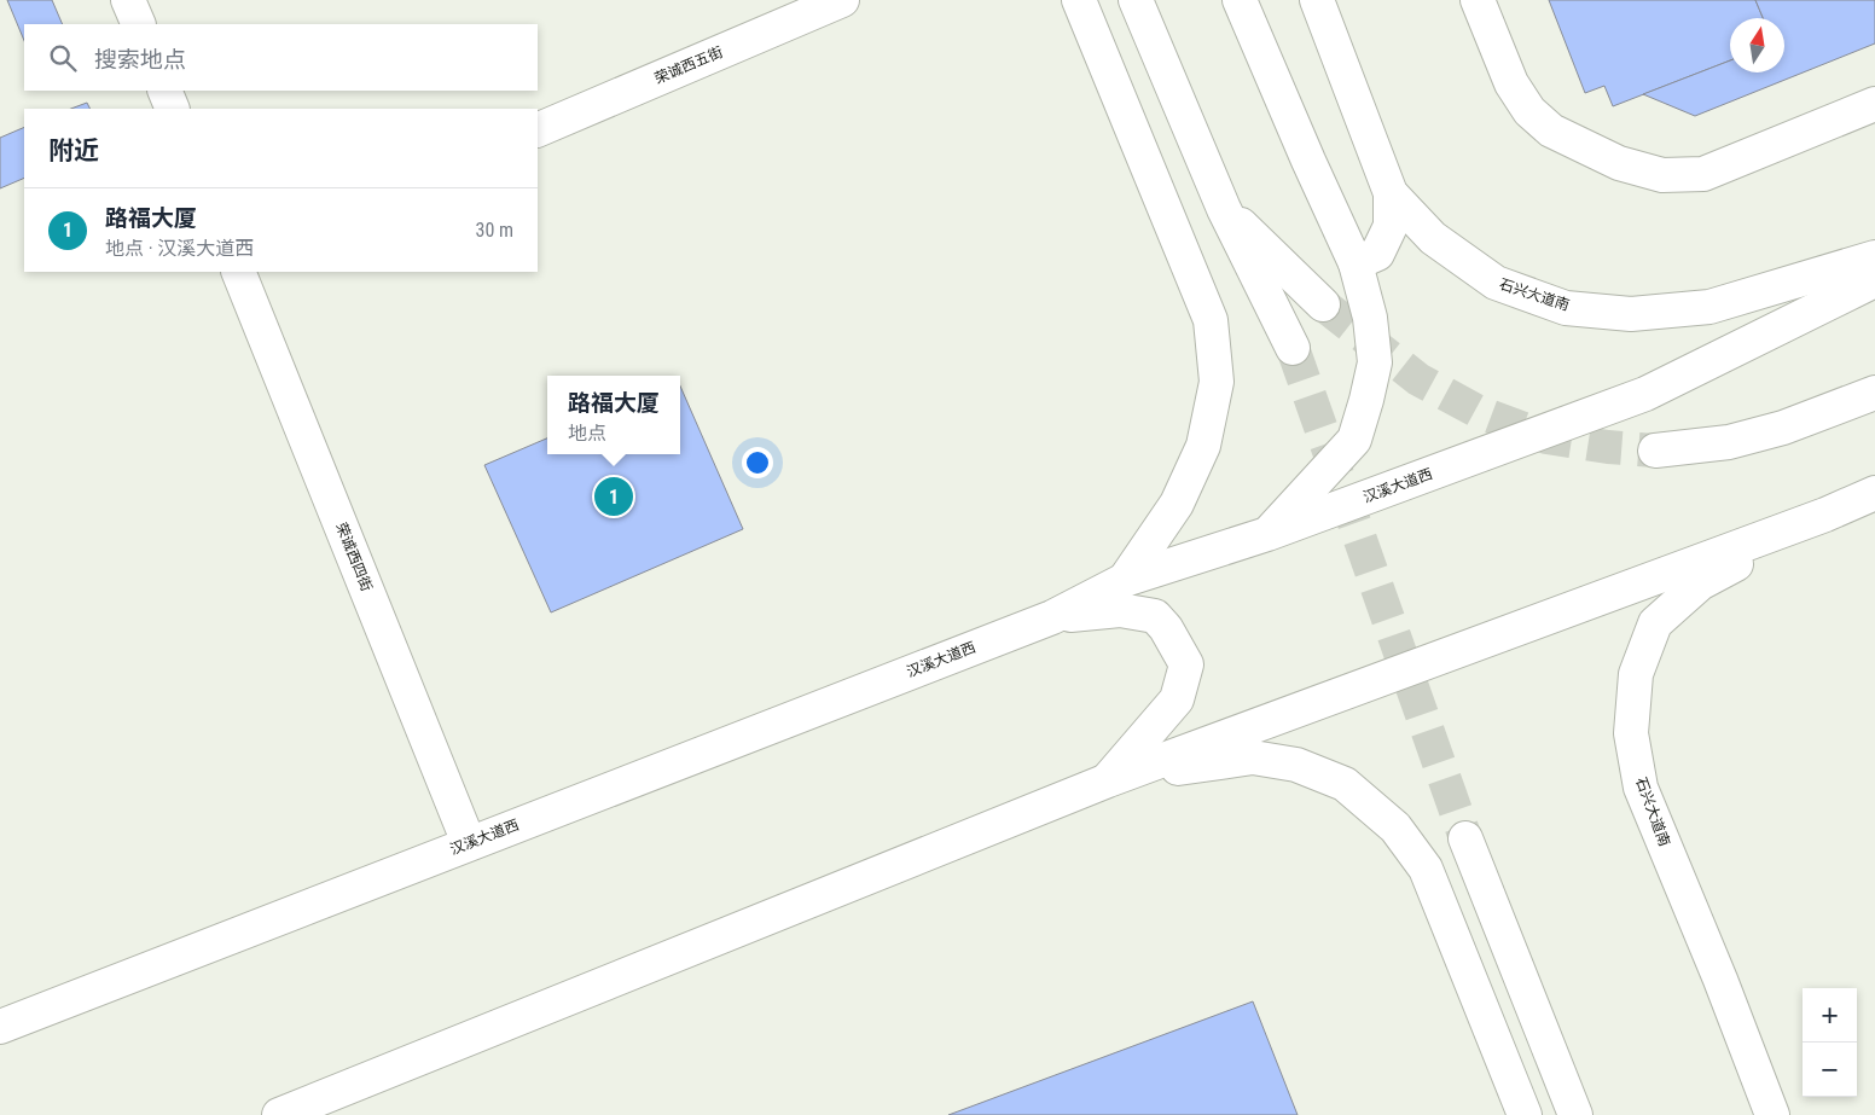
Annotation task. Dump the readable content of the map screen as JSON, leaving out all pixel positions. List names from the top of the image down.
{
  "streets": {
    "main road": [
      "荣诚西五街",
      "石兴大道南",
      "汉溪大道西",
      "荣诚西四街"
    ]
  },
  "crossings": [
    ["汉溪大道西", "荣诚西四街"]
  ],
  "north": "top",
  "page": {
    "search": "搜索地点",
    "heading": "附近",
    "list": [
      {
        "mark": "1",
        "name": "路福大厦",
        "note": "地点 · 汉溪大道西",
        "value": "30 m"
      }
    ],
    "popup": ["路福大厦", "地点"],
    "pins": "1",
    "map_buttons": ["+", "−"]
  }
}
